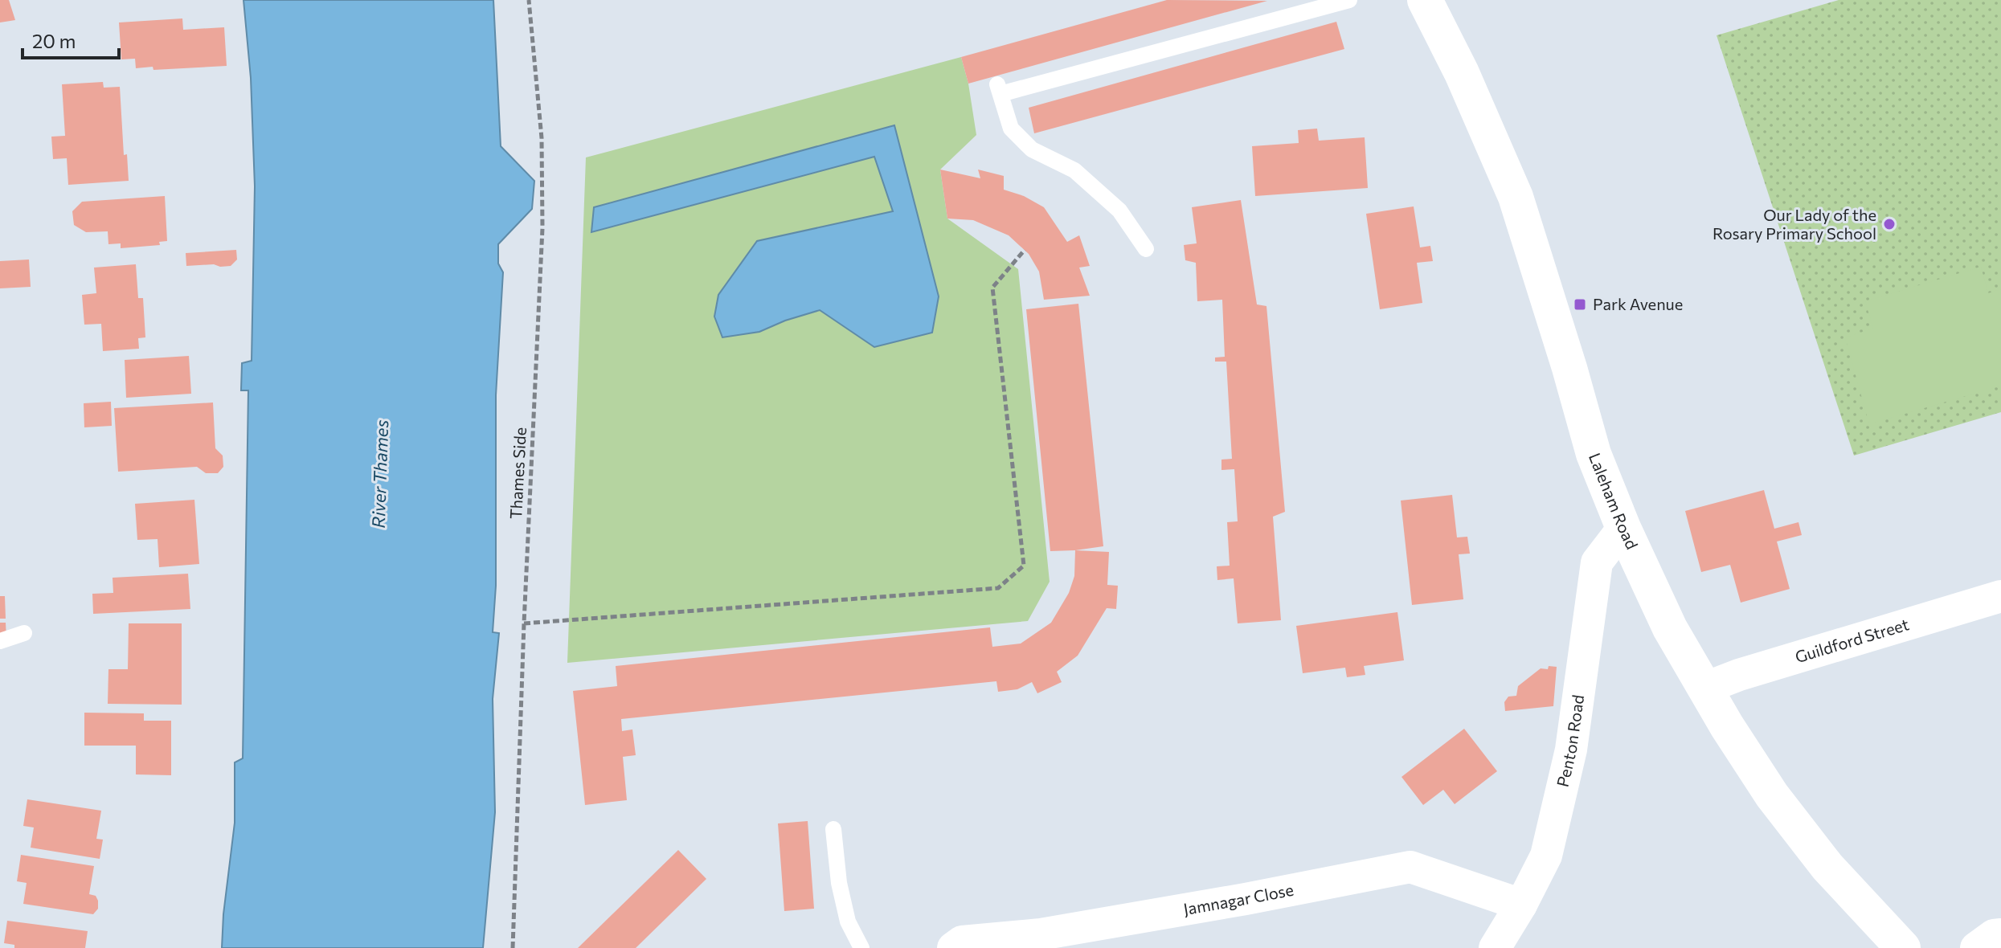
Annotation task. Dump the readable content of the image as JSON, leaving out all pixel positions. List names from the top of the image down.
{
  "streets": {
    "main road": ["Laleham Road"],
    "street": ["Guildford Street", "Penton Road", "Jamnagar Close"],
    "path": ["Thames Side"]
  },
  "crossings": [
    ["Laleham Road", "Guildford Street"],
    ["Laleham Road", "Penton Road"],
    ["Penton Road", "Jamnagar Close"]
  ],
  "water": ["River Thames"],
  "places": {
    "other": ["Our Lady of the Rosary Primary School"],
    "transit": ["Park Avenue"]
  },
  "scale_bar": "20 m"
}
